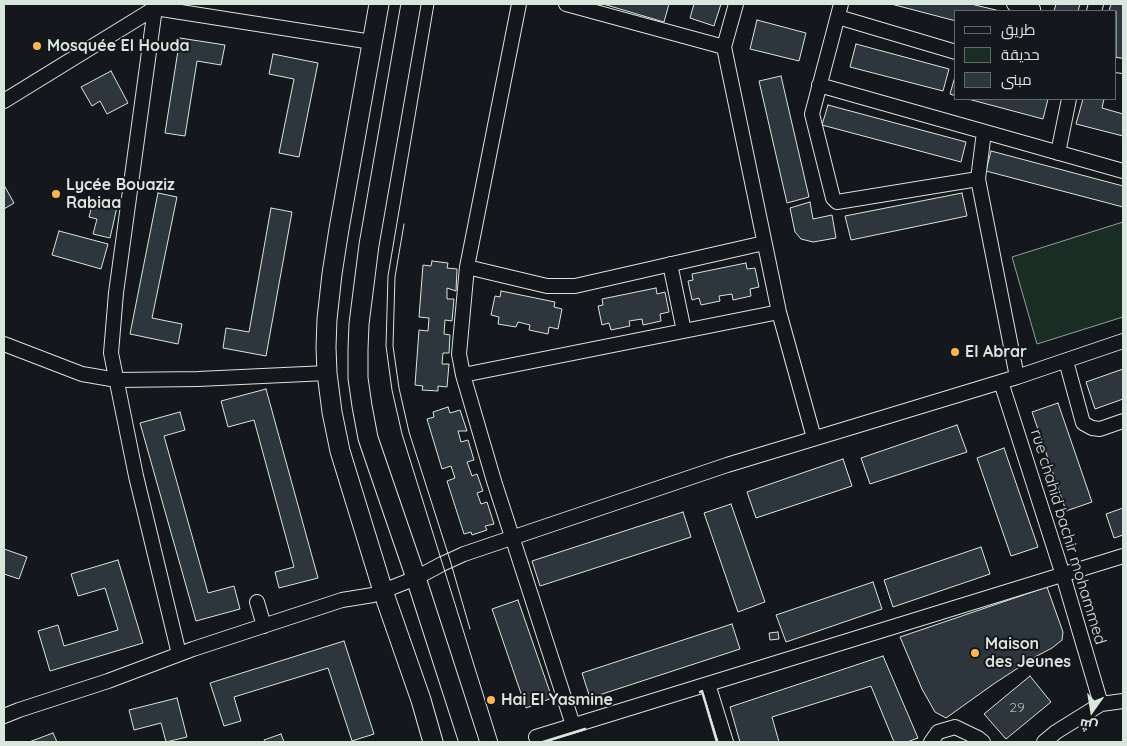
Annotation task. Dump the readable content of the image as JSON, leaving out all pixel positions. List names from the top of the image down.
{
  "streets": {
    "street": ["rue chahid bachir mohammed"]
  },
  "places": [
    "Mosquée El Houda",
    "Lycée Bouaziz Rabiaa",
    "El Abrar",
    "Maison des Jeunes",
    "Hai El Yasmine"
  ],
  "house_numbers": ["29"],
  "legend": ["طريق", "حديقة", "مبنى"],
  "north": "bottom"
}
